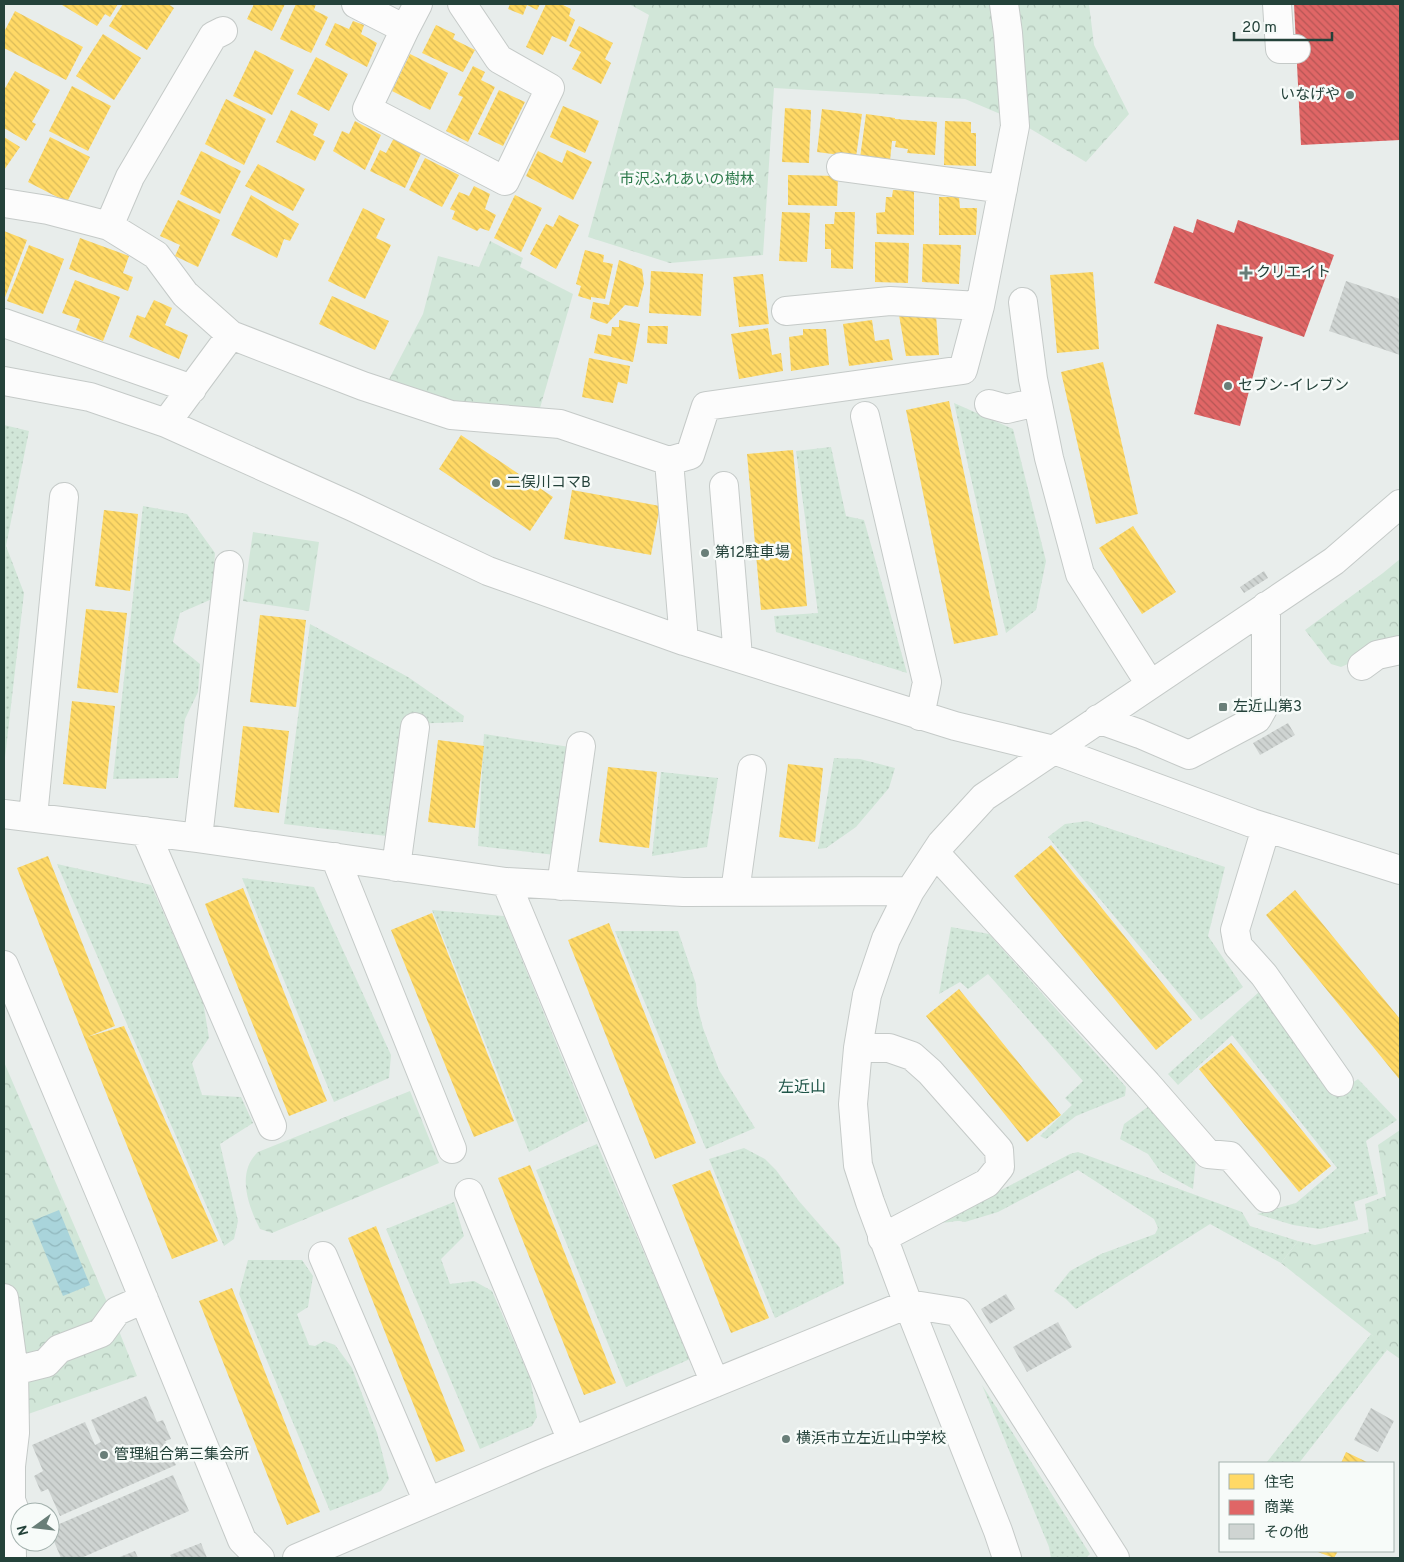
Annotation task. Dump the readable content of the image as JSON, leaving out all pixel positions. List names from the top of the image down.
{
  "districts": ["左近山"],
  "parks": ["市沢ふれあいの樹林"],
  "places": {
    "other": [
      "いなげや",
      "セブン-イレブン",
      "二俣川コマB",
      "第12駐車場",
      "横浜市立左近山中学校",
      "管理組合第三集会所"
    ],
    "health": ["クリエイト"],
    "transit": ["左近山第3"]
  },
  "legend": ["住宅", "商業", "その他"],
  "scale_bar": "20 m",
  "north": "left"
}
